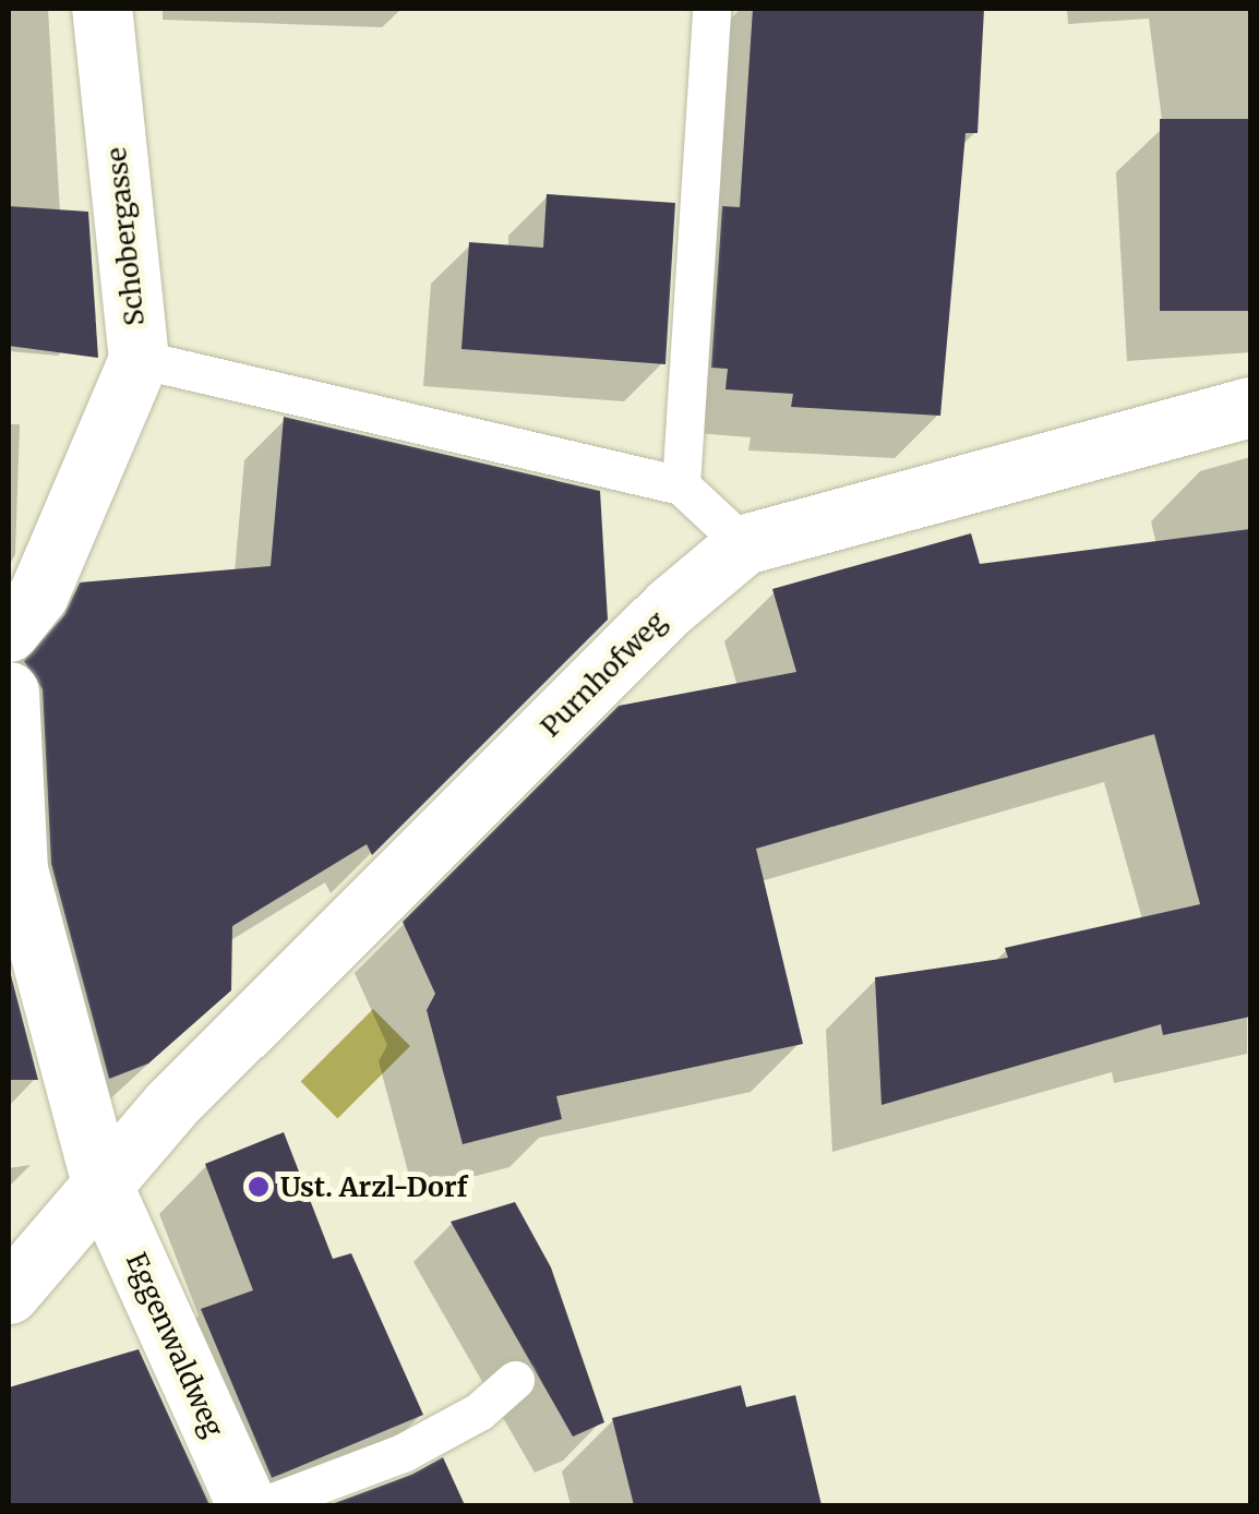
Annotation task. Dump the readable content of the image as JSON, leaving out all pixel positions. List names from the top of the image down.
{
  "streets": {
    "street": ["Schobergasse", "Purnhofweg", "Eggenwaldweg"]
  },
  "crossings": [
    ["Purnhofweg", "Eggenwaldweg"]
  ],
  "places": ["Ust. Arzl-Dorf"]
}
